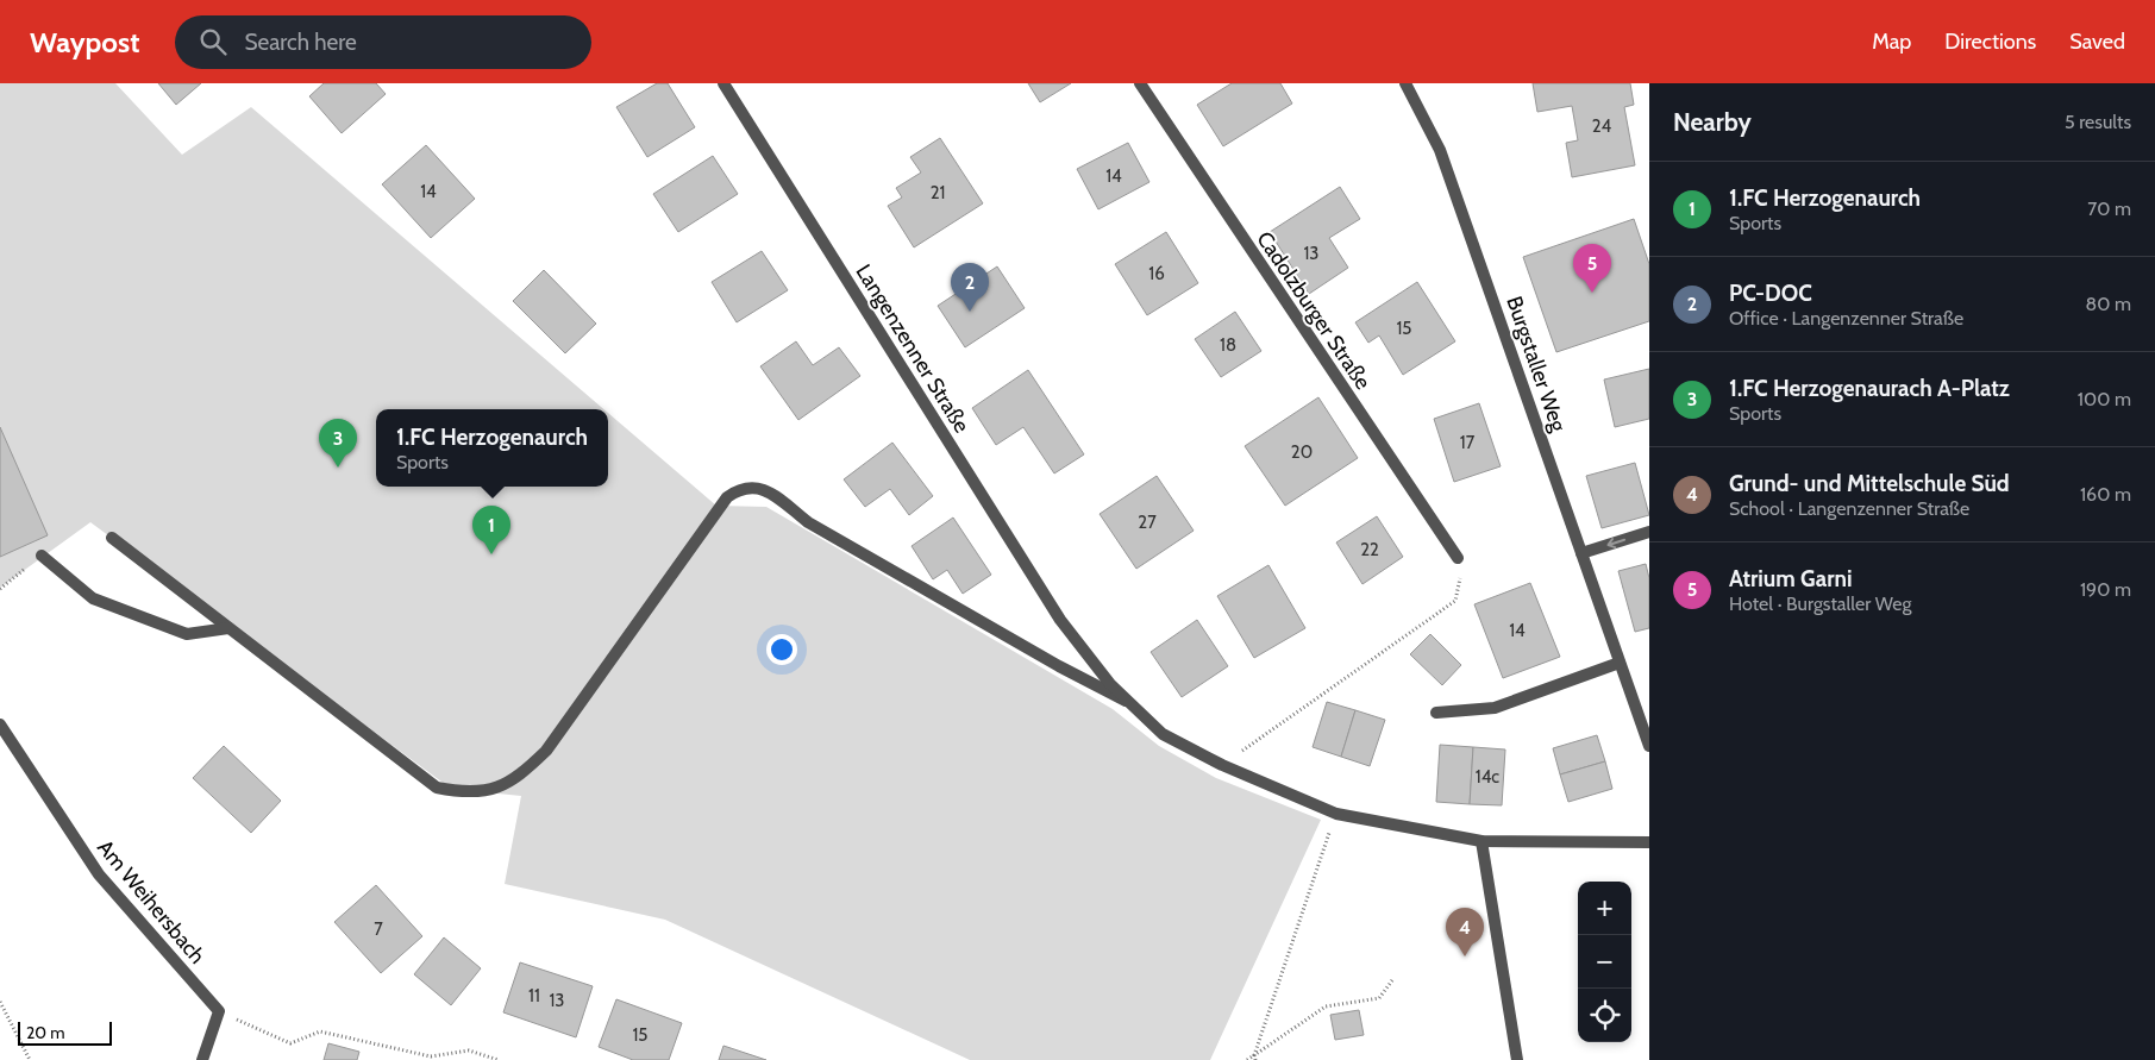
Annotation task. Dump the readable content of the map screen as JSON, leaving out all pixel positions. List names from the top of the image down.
{
  "streets": {
    "street": [
      "Cadolzburger Straße",
      "Langenzenner Straße",
      "Burgstaller Weg",
      "Am Weihersbach"
    ]
  },
  "house_numbers": [
    "24",
    "14",
    "14",
    "21",
    "13",
    "16",
    "15",
    "18",
    "17",
    "20",
    "27",
    "22",
    "14",
    "14c",
    "7",
    "11",
    "13",
    "15"
  ],
  "scale_bar": "20 m",
  "page": {
    "header": "Waypost",
    "search": "Search here",
    "nav": ["Map", "Directions", "Saved"],
    "heading": ["Nearby", "5 results"],
    "list": [
      {
        "mark": "1",
        "name": "1.FC Herzogenaurch",
        "note": "Sports",
        "value": "70 m"
      },
      {
        "mark": "2",
        "name": "PC-DOC",
        "note": "Office · Langenzenner Straße",
        "value": "80 m"
      },
      {
        "mark": "3",
        "name": "1.FC Herzogenaurach A-Platz",
        "note": "Sports",
        "value": "100 m"
      },
      {
        "mark": "4",
        "name": "Grund- und Mittelschule Süd",
        "note": "School · Langenzenner Straße",
        "value": "160 m"
      },
      {
        "mark": "5",
        "name": "Atrium Garni",
        "note": "Hotel · Burgstaller Weg",
        "value": "190 m"
      }
    ],
    "pins": [
      "5",
      "2",
      "3",
      "1",
      "4"
    ],
    "popup": ["1.FC Herzogenaurch", "Sports"],
    "map_buttons": ["+", "−"],
    "scale": "20 m"
  }
}
